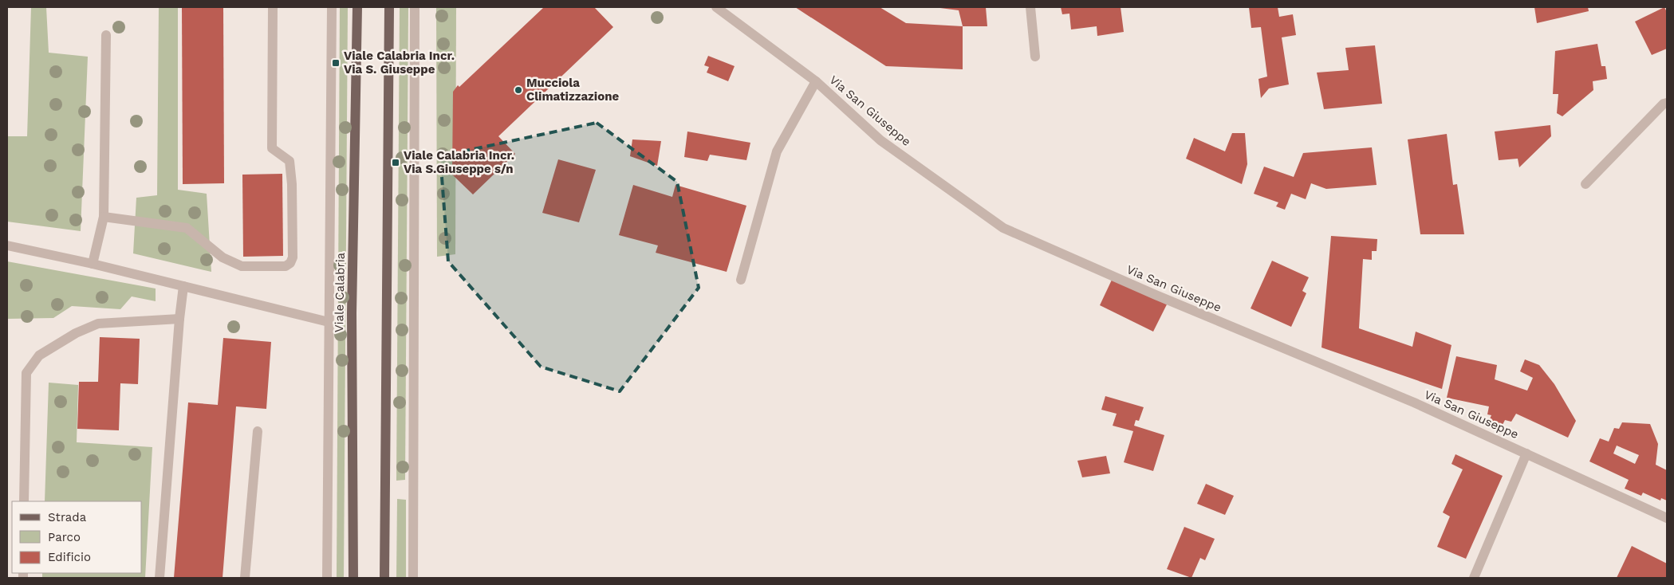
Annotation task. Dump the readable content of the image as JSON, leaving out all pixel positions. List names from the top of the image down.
{
  "streets": {
    "main road": ["Viale Calabria"],
    "street": ["Via San Giuseppe"]
  },
  "places": {
    "transit": ["Viale Calabria Incr. Via S. Giuseppe", "Viale Calabria Incr. Via S.Giuseppe s/n"],
    "other": ["Mucciola Climatizzazione"]
  },
  "legend": ["Strada", "Parco", "Edificio"]
}
